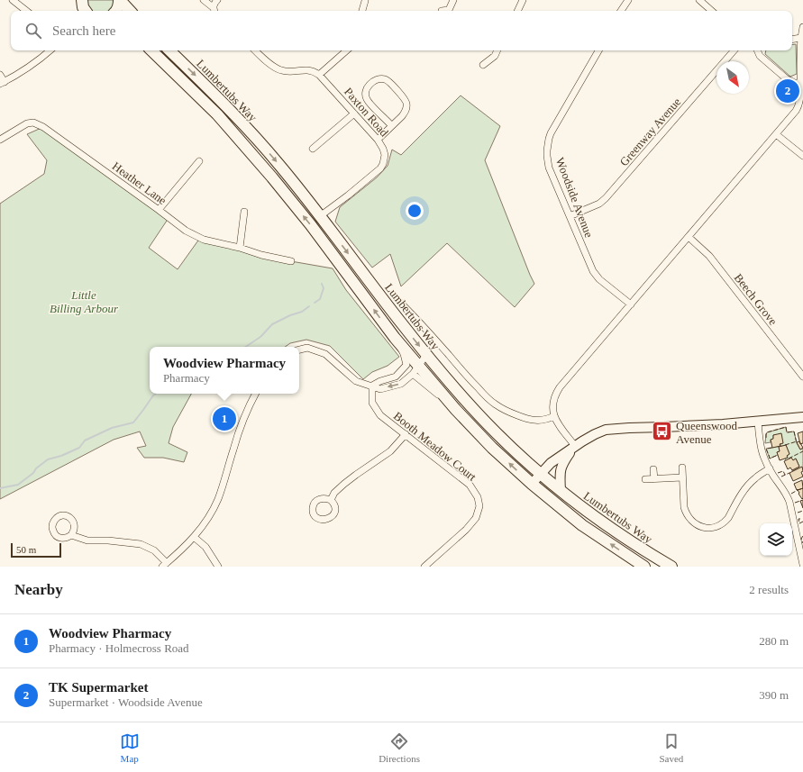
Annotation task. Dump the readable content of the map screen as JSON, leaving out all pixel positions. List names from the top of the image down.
{
  "streets": {
    "highway": ["Lumbertubs Way"],
    "street": [
      "Paxton Road",
      "Greenway Avenue",
      "Heather Lane",
      "Woodside Avenue",
      "Beech Grove",
      "Booth Meadow Court"
    ]
  },
  "crossings": [
    ["Lumbertubs Way", "Paxton Road"],
    ["Greenway Avenue", "Woodside Avenue"]
  ],
  "parks": ["Little Billing Arbour"],
  "places": {
    "bus stop": ["Queenswood Avenue"]
  },
  "scale_bar": "50 m",
  "north": "bottom right",
  "page": {
    "search": "Search here",
    "pins": ["2", "1"],
    "popup": ["Woodview Pharmacy", "Pharmacy"],
    "scale": "50 m",
    "heading": ["Nearby", "2 results"],
    "list": [
      {
        "mark": "1",
        "name": "Woodview Pharmacy",
        "note": "Pharmacy · Holmecross Road",
        "value": "280 m"
      },
      {
        "mark": "2",
        "name": "TK Supermarket",
        "note": "Supermarket · Woodside Avenue",
        "value": "390 m"
      }
    ],
    "nav": ["Map", "Directions", "Saved"]
  }
}
